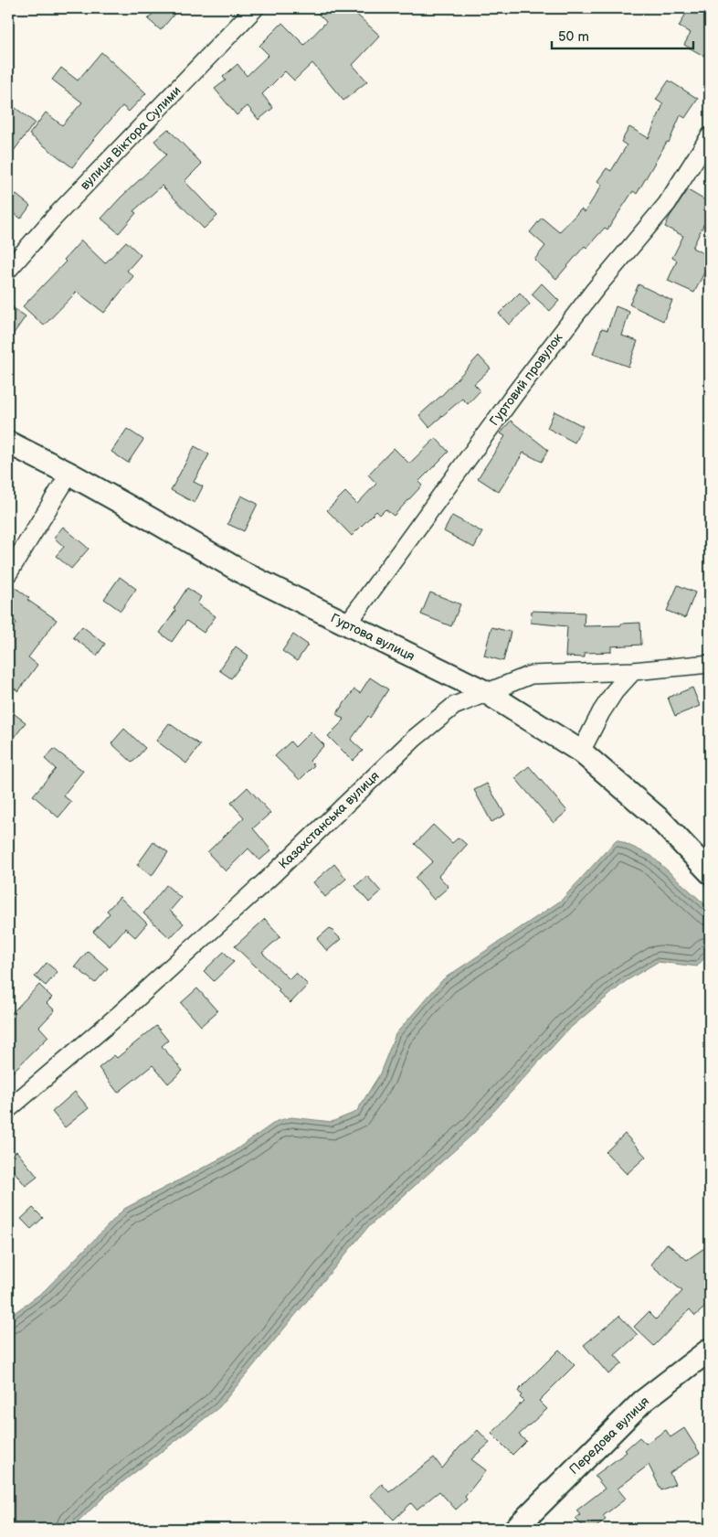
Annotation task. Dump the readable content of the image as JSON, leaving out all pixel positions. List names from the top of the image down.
{
  "streets": {
    "street": [
      "вулиця Віктора Сулими",
      "Гуртовий провулок",
      "Гуртова вулиця",
      "Казахстанська вулиця",
      "Передова вулиця"
    ]
  },
  "crossings": [
    ["Гуртовий провулок", "Гуртова вулиця"],
    ["Гуртова вулиця", "Казахстанська вулиця"]
  ],
  "scale_bar": "50 m"
}
